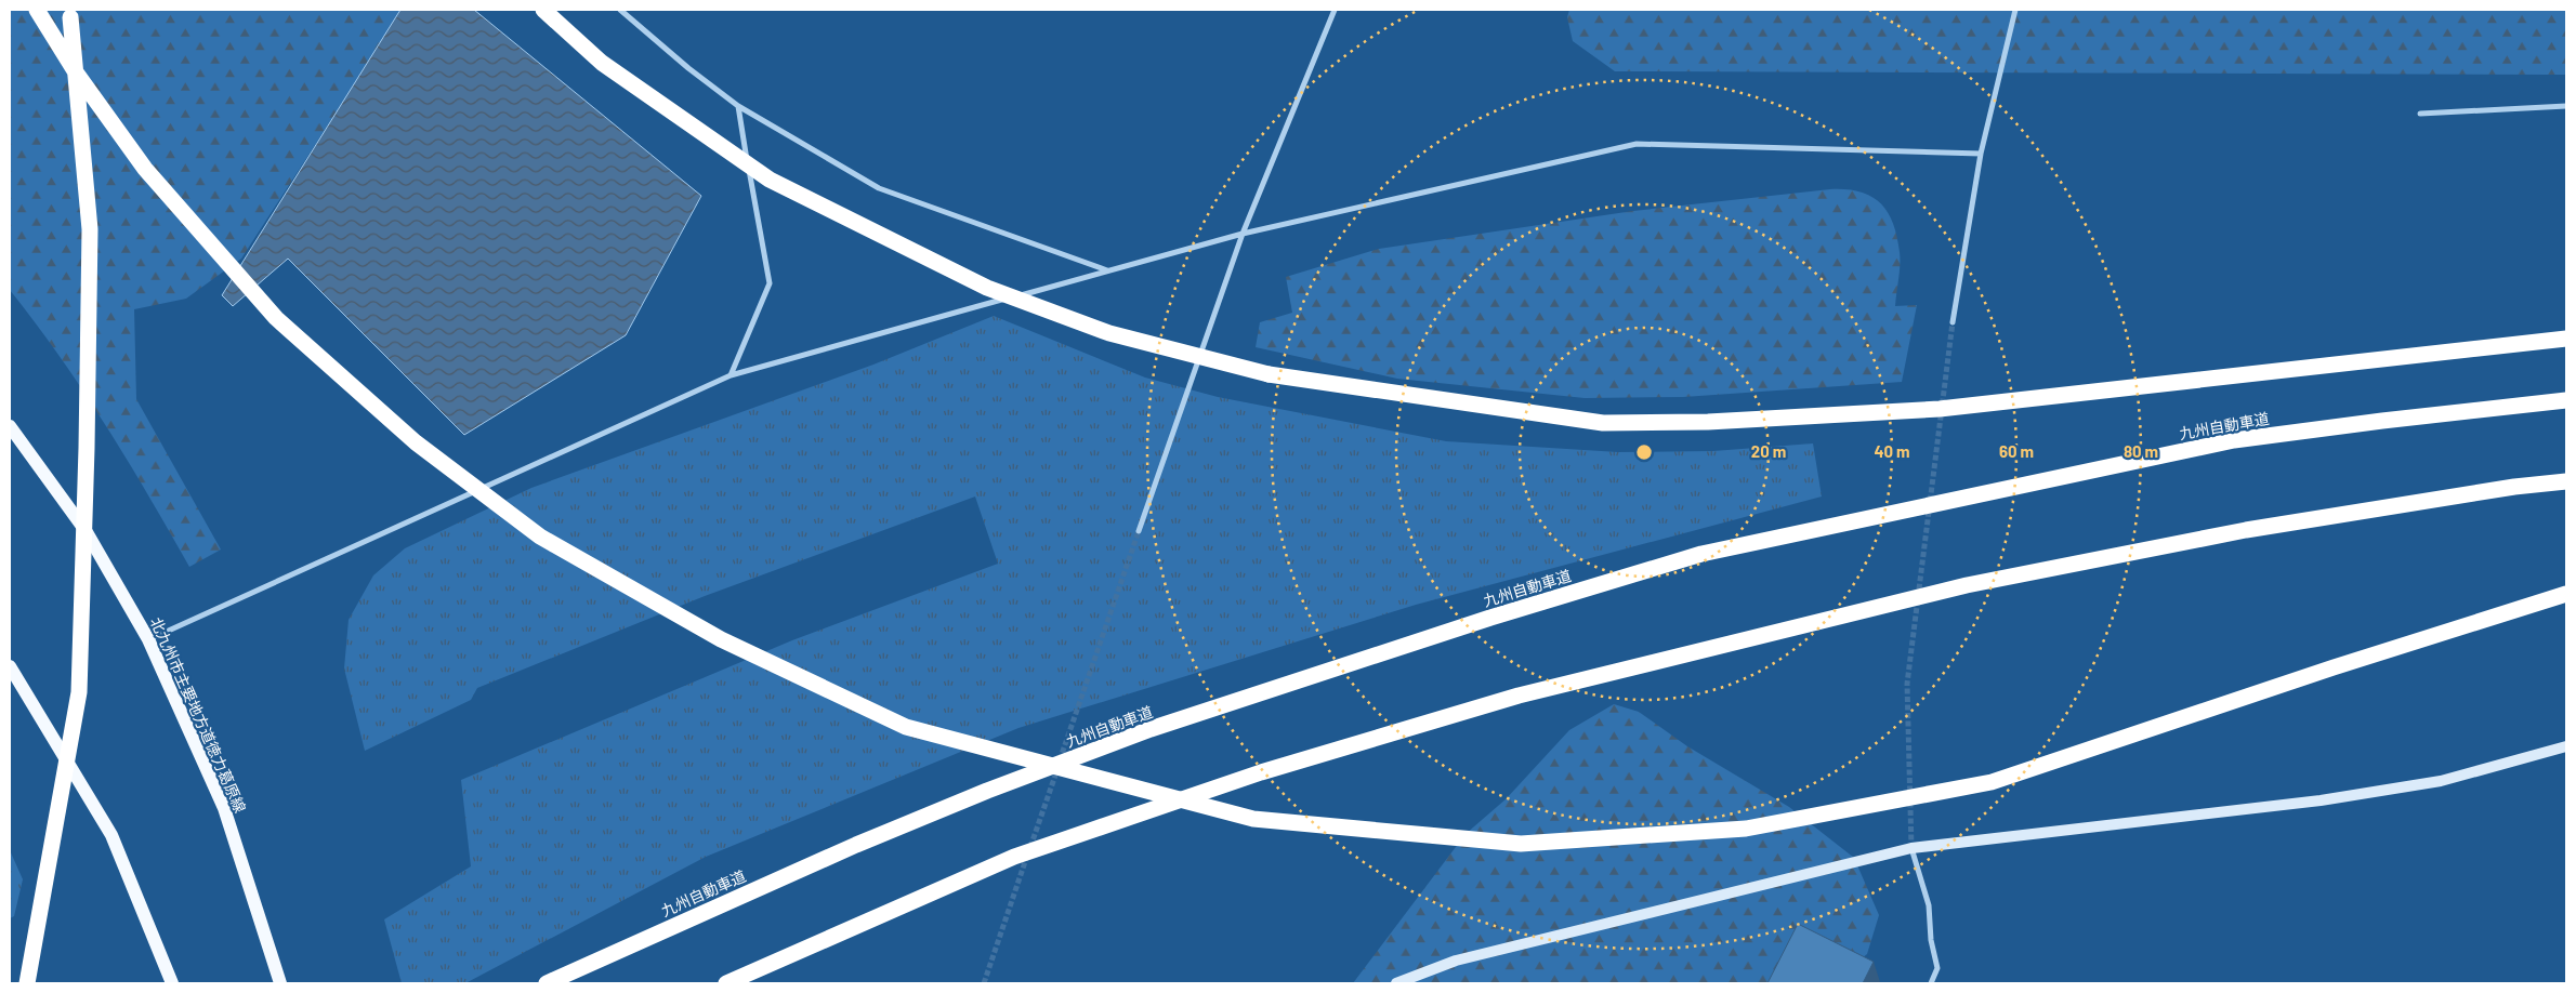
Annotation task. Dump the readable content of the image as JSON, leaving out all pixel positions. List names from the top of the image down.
{
  "streets": {
    "highway": ["九州自動車道"],
    "main road": ["北九州市主要地方道徳力葛原線"]
  },
  "rings": [
    "20 m",
    "40 m",
    "60 m",
    "80 m"
  ]
}
